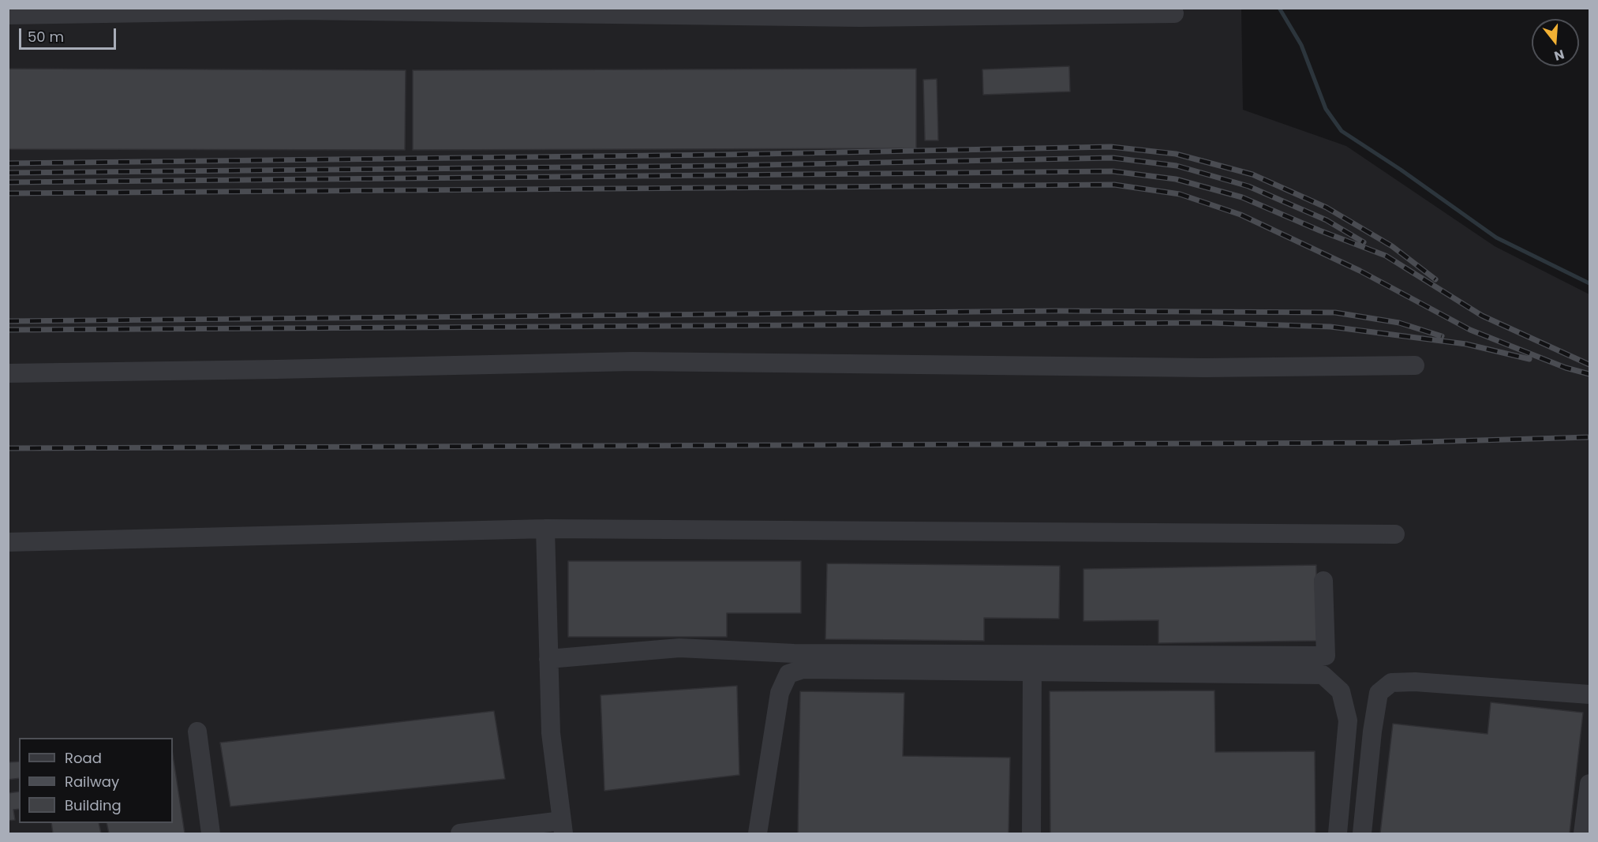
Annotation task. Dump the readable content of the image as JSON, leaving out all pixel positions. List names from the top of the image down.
{
  "legend": ["Road", "Railway", "Building"],
  "scale_bar": "50 m",
  "north": "bottom"
}
